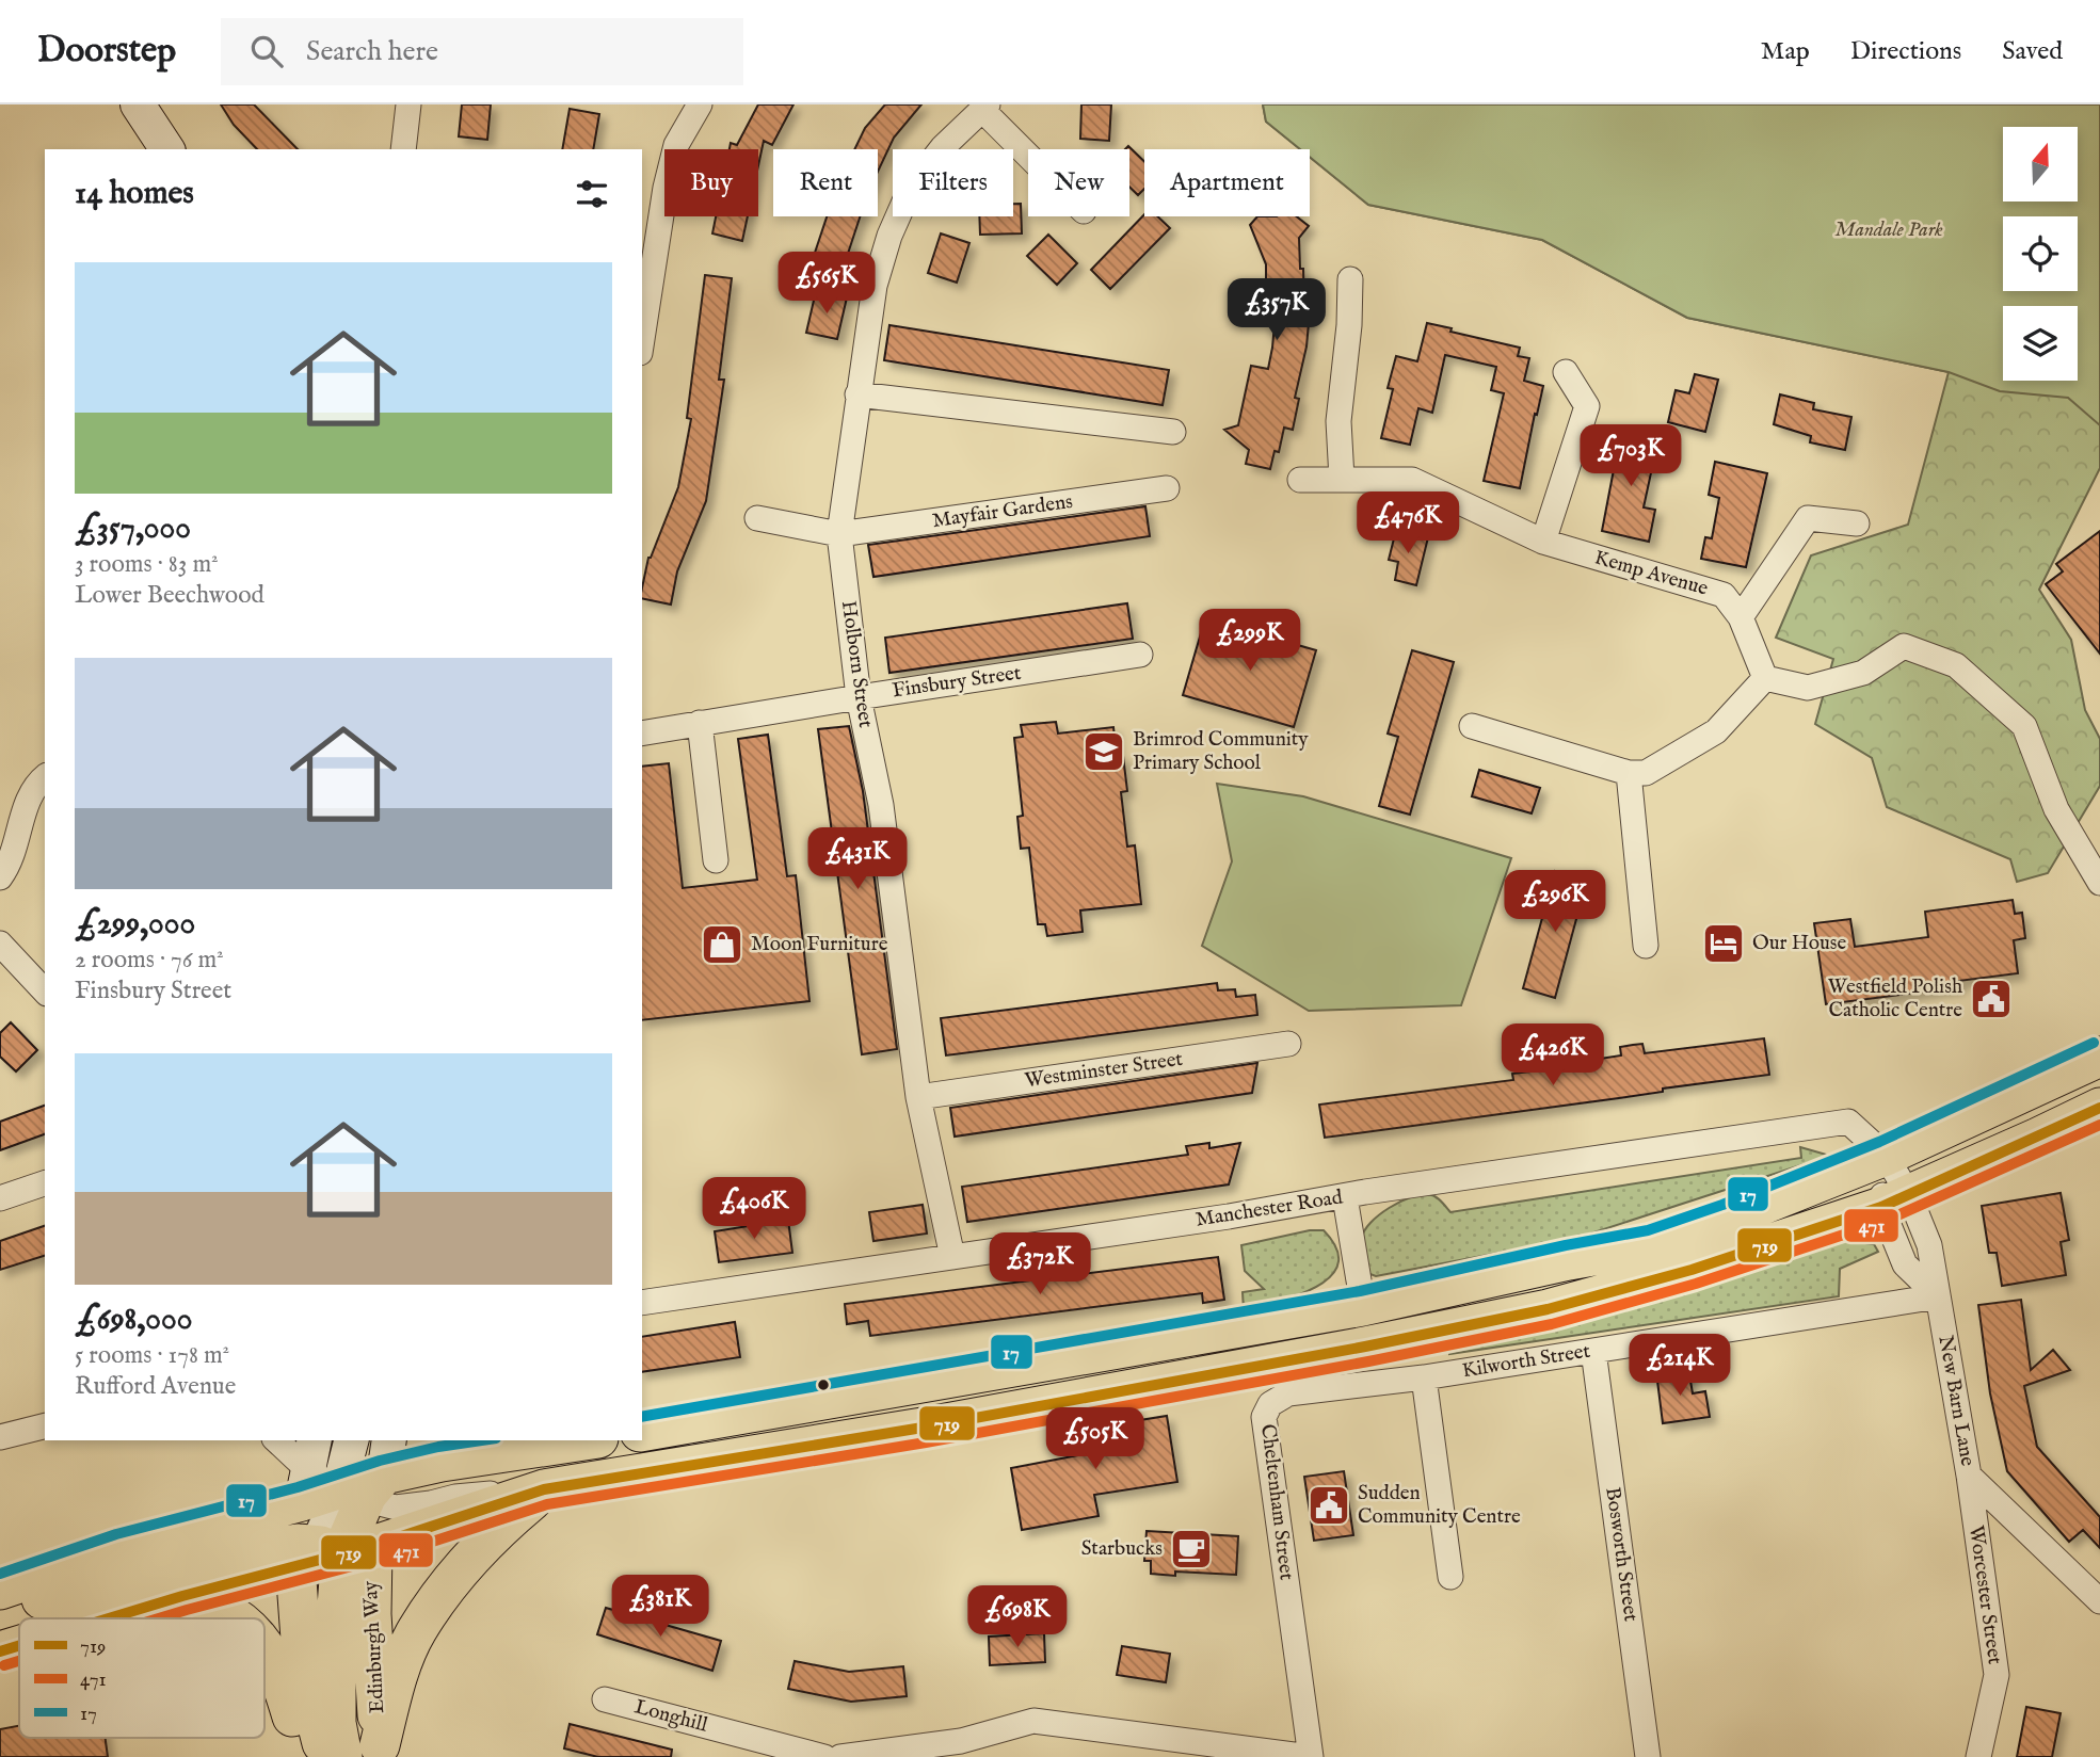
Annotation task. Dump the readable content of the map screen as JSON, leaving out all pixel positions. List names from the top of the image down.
{
  "streets": {
    "highway": ["Edinburgh Way"],
    "street": [
      "Mayfair Gardens",
      "Kemp Avenue",
      "Holborn Street",
      "Finsbury Street",
      "Westminster Street",
      "Manchester Road",
      "Kilworth Street",
      "New Barn Lane",
      "Cheltenham Street",
      "Bosworth Street",
      "Worcester Street",
      "Longhill"
    ]
  },
  "crossings": [
    ["Mayfair Gardens", "Holborn Street"],
    ["Holborn Street", "Finsbury Street"],
    ["Holborn Street", "Westminster Street"],
    ["Holborn Street", "Manchester Road"],
    ["Manchester Road", "New Barn Lane"],
    ["Kilworth Street", "New Barn Lane"],
    ["Kilworth Street", "Cheltenham Street"],
    ["Kilworth Street", "Bosworth Street"],
    ["New Barn Lane", "Worcester Street"]
  ],
  "parks": ["Mandale Park"],
  "places": {
    "school or university": ["Brimrod Community Primary School"],
    "hotel": ["Our House"],
    "shop": ["Moon Furniture"],
    "public building": ["Westfield Polish Catholic Centre", "Sudden Community Centre"],
    "cafe": ["Starbucks"]
  },
  "lines": ["transit line 17", "transit line 719", "transit line 471"],
  "legend": ["719", "471", "17"],
  "north": "top",
  "page": {
    "header": "Doorstep",
    "search": "Search here",
    "nav": ["Map", "Directions", "Saved"],
    "chip": [
      "Buy",
      "Rent",
      "Filters",
      "New",
      "Apartment"
    ],
    "heading": "14 homes",
    "list": [
      {
        "name": "£357,000",
        "note": "3 rooms · 83 m² · Lower Beechwood"
      },
      {
        "name": "£299,000",
        "note": "2 rooms · 76 m² · Finsbury Street"
      },
      {
        "name": "£698,000",
        "note": "5 rooms · 178 m² · Rufford Avenue"
      }
    ],
    "price": [
      "£565K",
      "£357K",
      "£703K",
      "£476K",
      "£299K",
      "£431K",
      "£296K",
      "£426K",
      "£406K",
      "£372K",
      "£214K",
      "£505K",
      "£381K",
      "£698K"
    ]
  }
}
